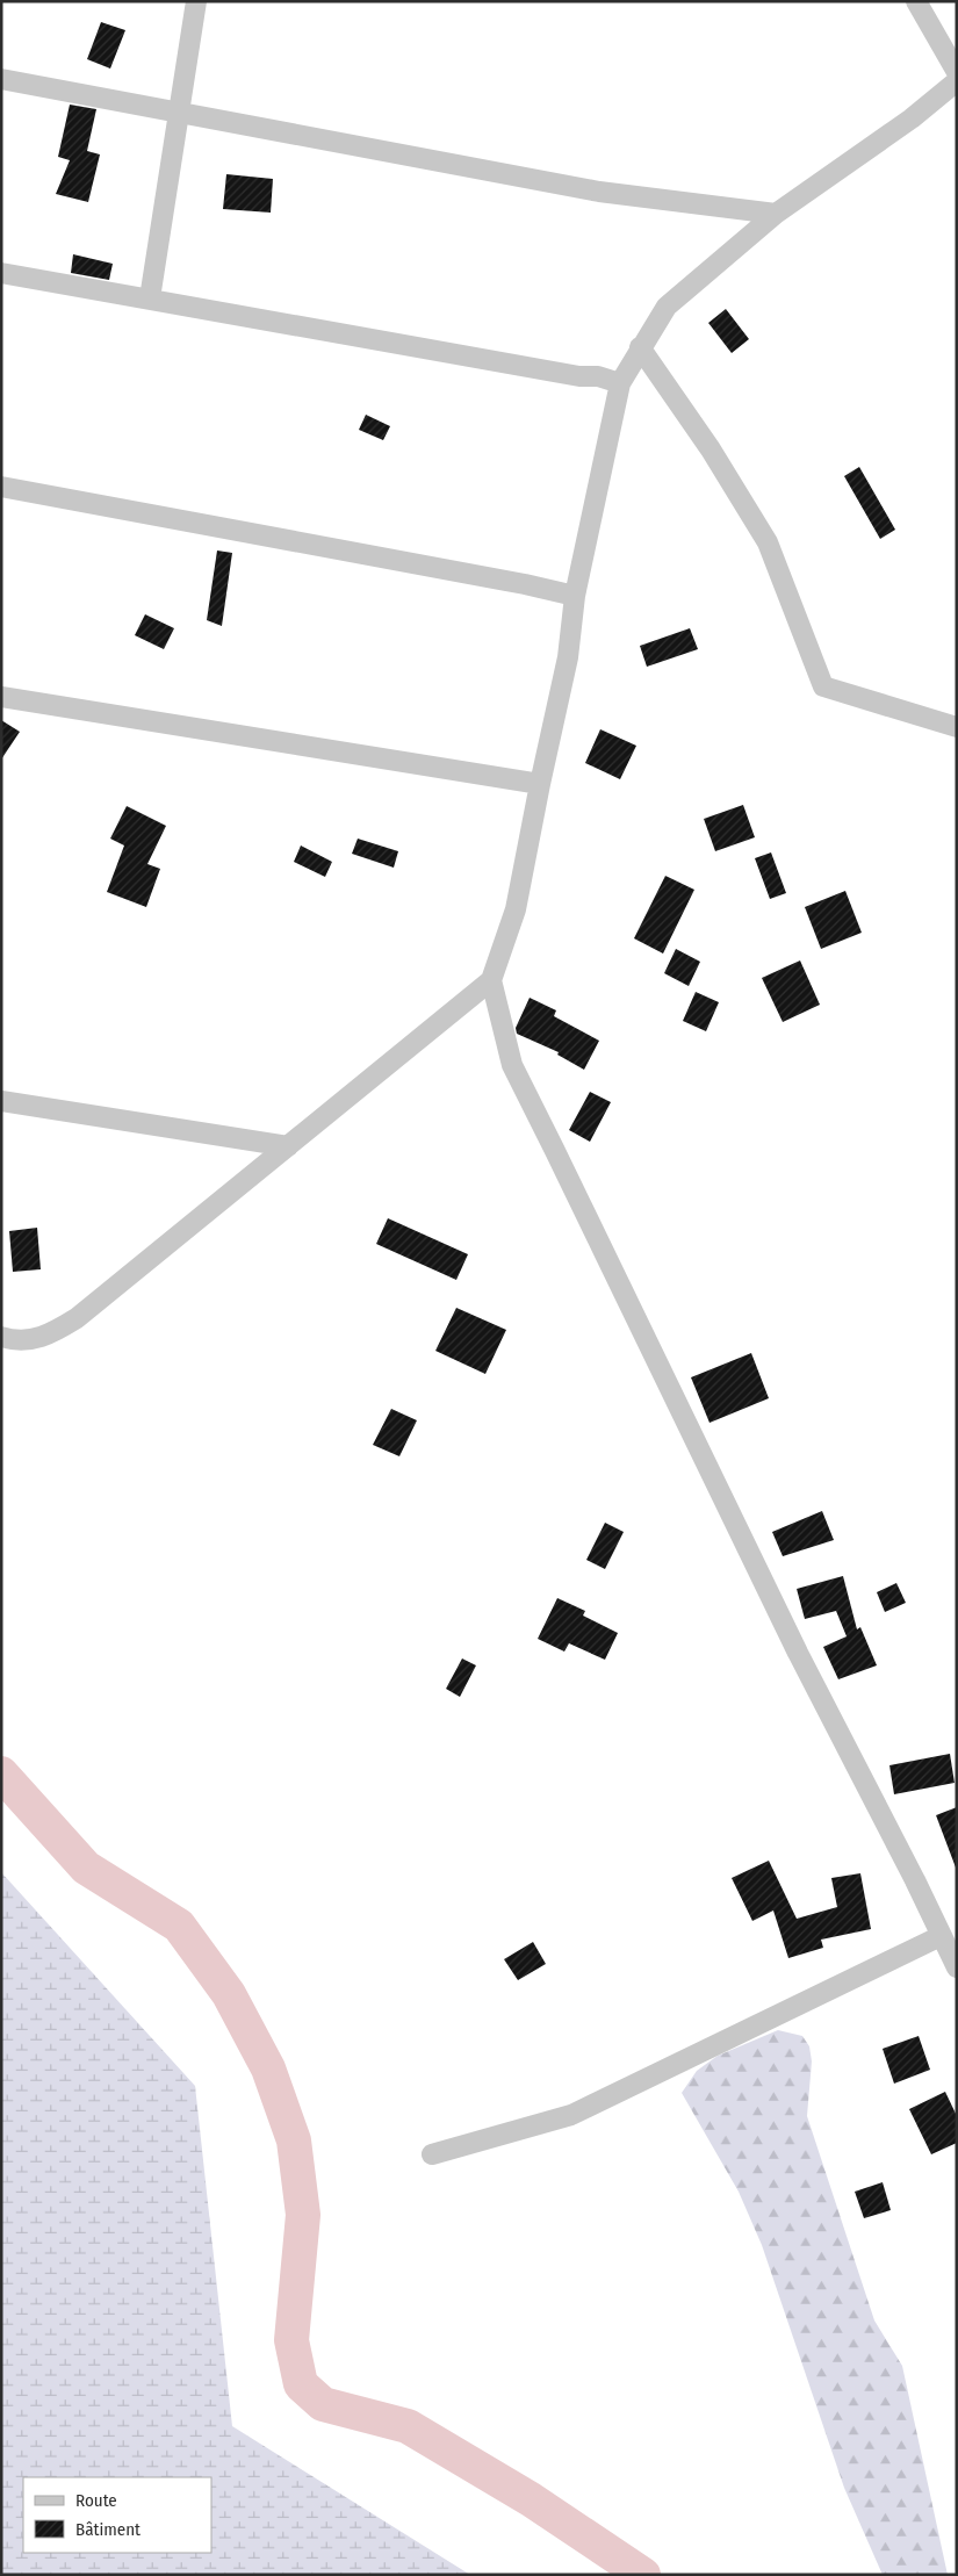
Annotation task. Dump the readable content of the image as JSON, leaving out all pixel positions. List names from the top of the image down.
{
  "legend": ["Route", "Bâtiment"]
}
